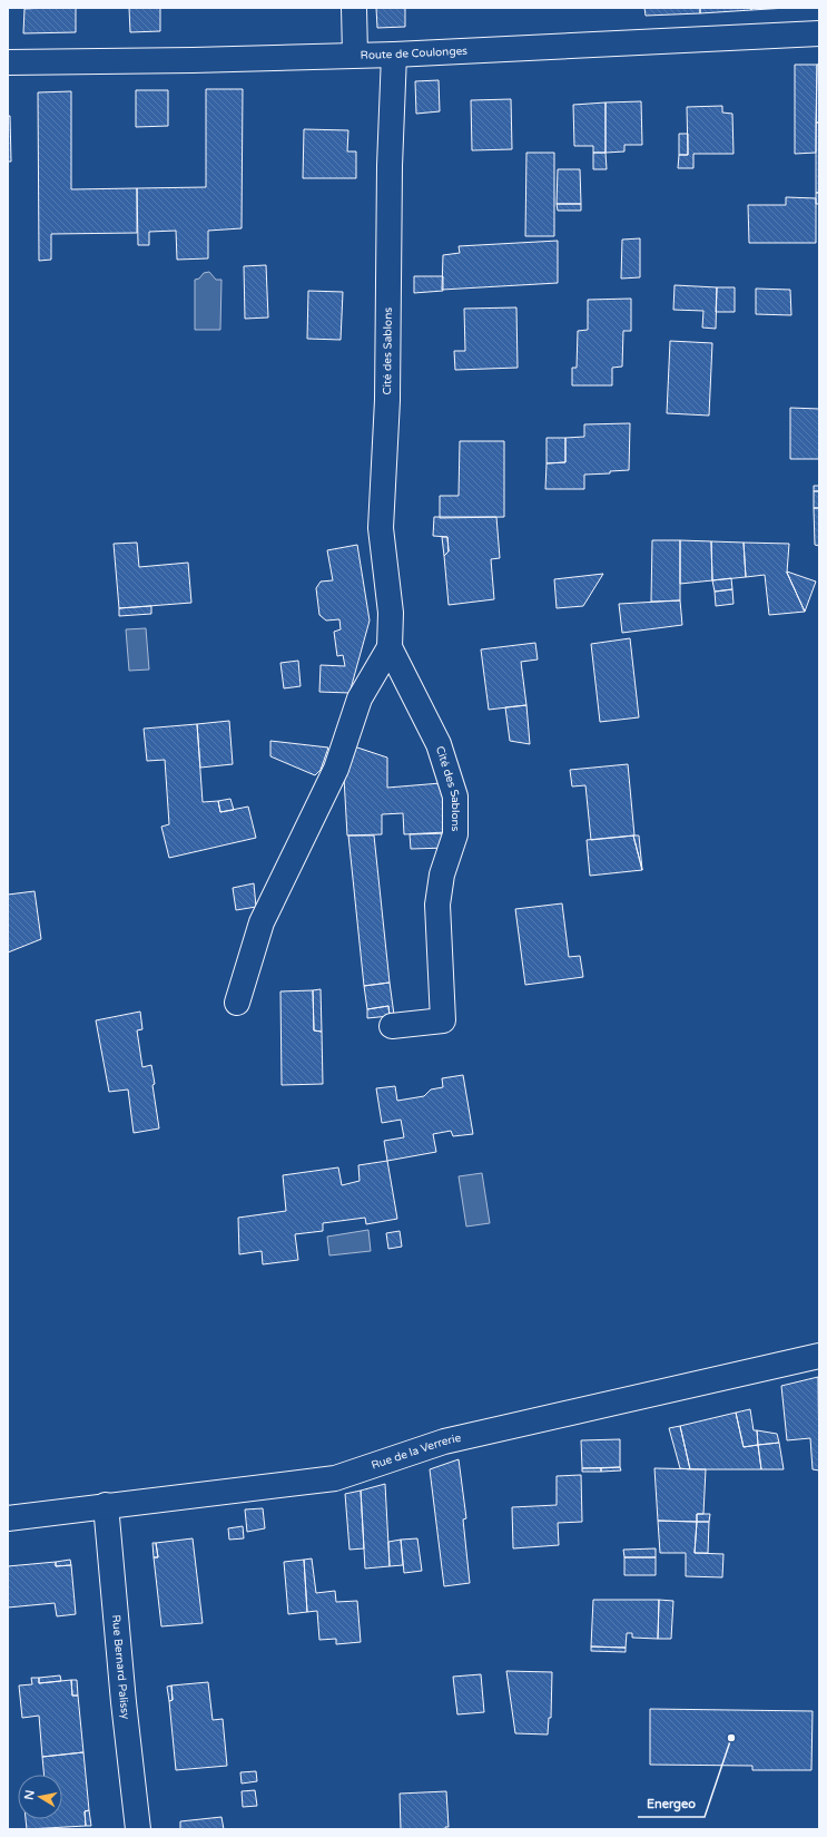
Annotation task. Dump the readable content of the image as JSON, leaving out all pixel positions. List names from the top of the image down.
{
  "streets": {
    "street": [
      "Route de Coulonges",
      "Cité des Sablons",
      "Rue de la Verrerie",
      "Rue Bernard Palissy"
    ]
  },
  "crossings": [
    ["Route de Coulonges", "Cité des Sablons"],
    ["Rue de la Verrerie", "Rue Bernard Palissy"]
  ],
  "places": ["Energeo"],
  "north": "left"
}
